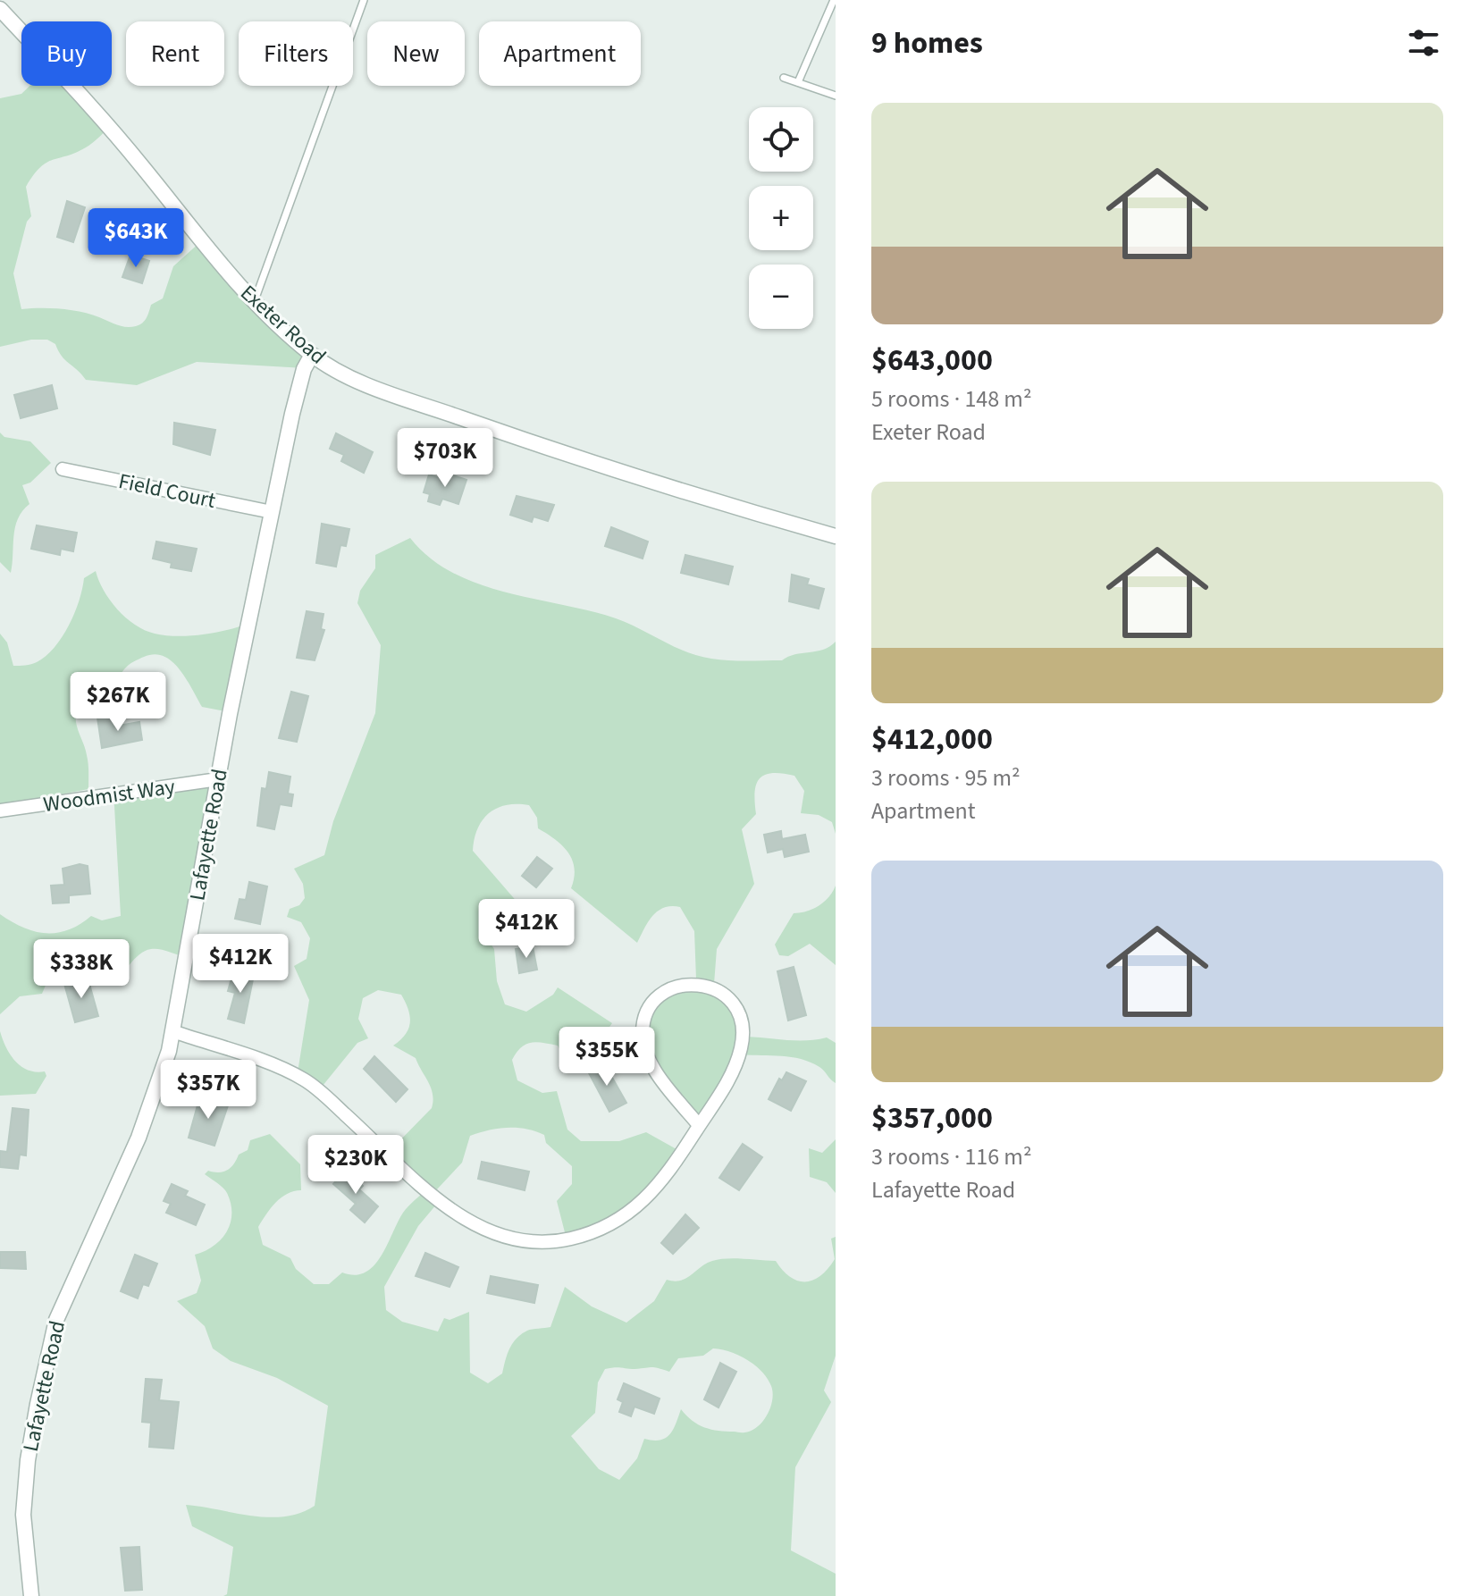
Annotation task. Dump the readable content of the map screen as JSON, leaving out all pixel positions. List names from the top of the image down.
{
  "streets": {
    "street": [
      "Exeter Road",
      "Field Court",
      "Woodmist Way",
      "Lafayette Road"
    ]
  },
  "crossings": [
    ["Exeter Road", "Lafayette Road"],
    ["Field Court", "Lafayette Road"],
    ["Woodmist Way", "Lafayette Road"]
  ],
  "page": {
    "heading": "9 homes",
    "chip": [
      "Buy",
      "Rent",
      "Filters",
      "New",
      "Apartment"
    ],
    "list": [
      {
        "name": "$643,000",
        "note": "5 rooms · 148 m² · Exeter Road"
      },
      {
        "name": "$412,000",
        "note": "3 rooms · 95 m² · Apartment"
      },
      {
        "name": "$357,000",
        "note": "3 rooms · 116 m² · Lafayette Road"
      }
    ],
    "map_buttons": ["+", "−"],
    "price": [
      "$643K",
      "$703K",
      "$267K",
      "$412K",
      "$412K",
      "$338K",
      "$355K",
      "$357K",
      "$230K"
    ]
  }
}
